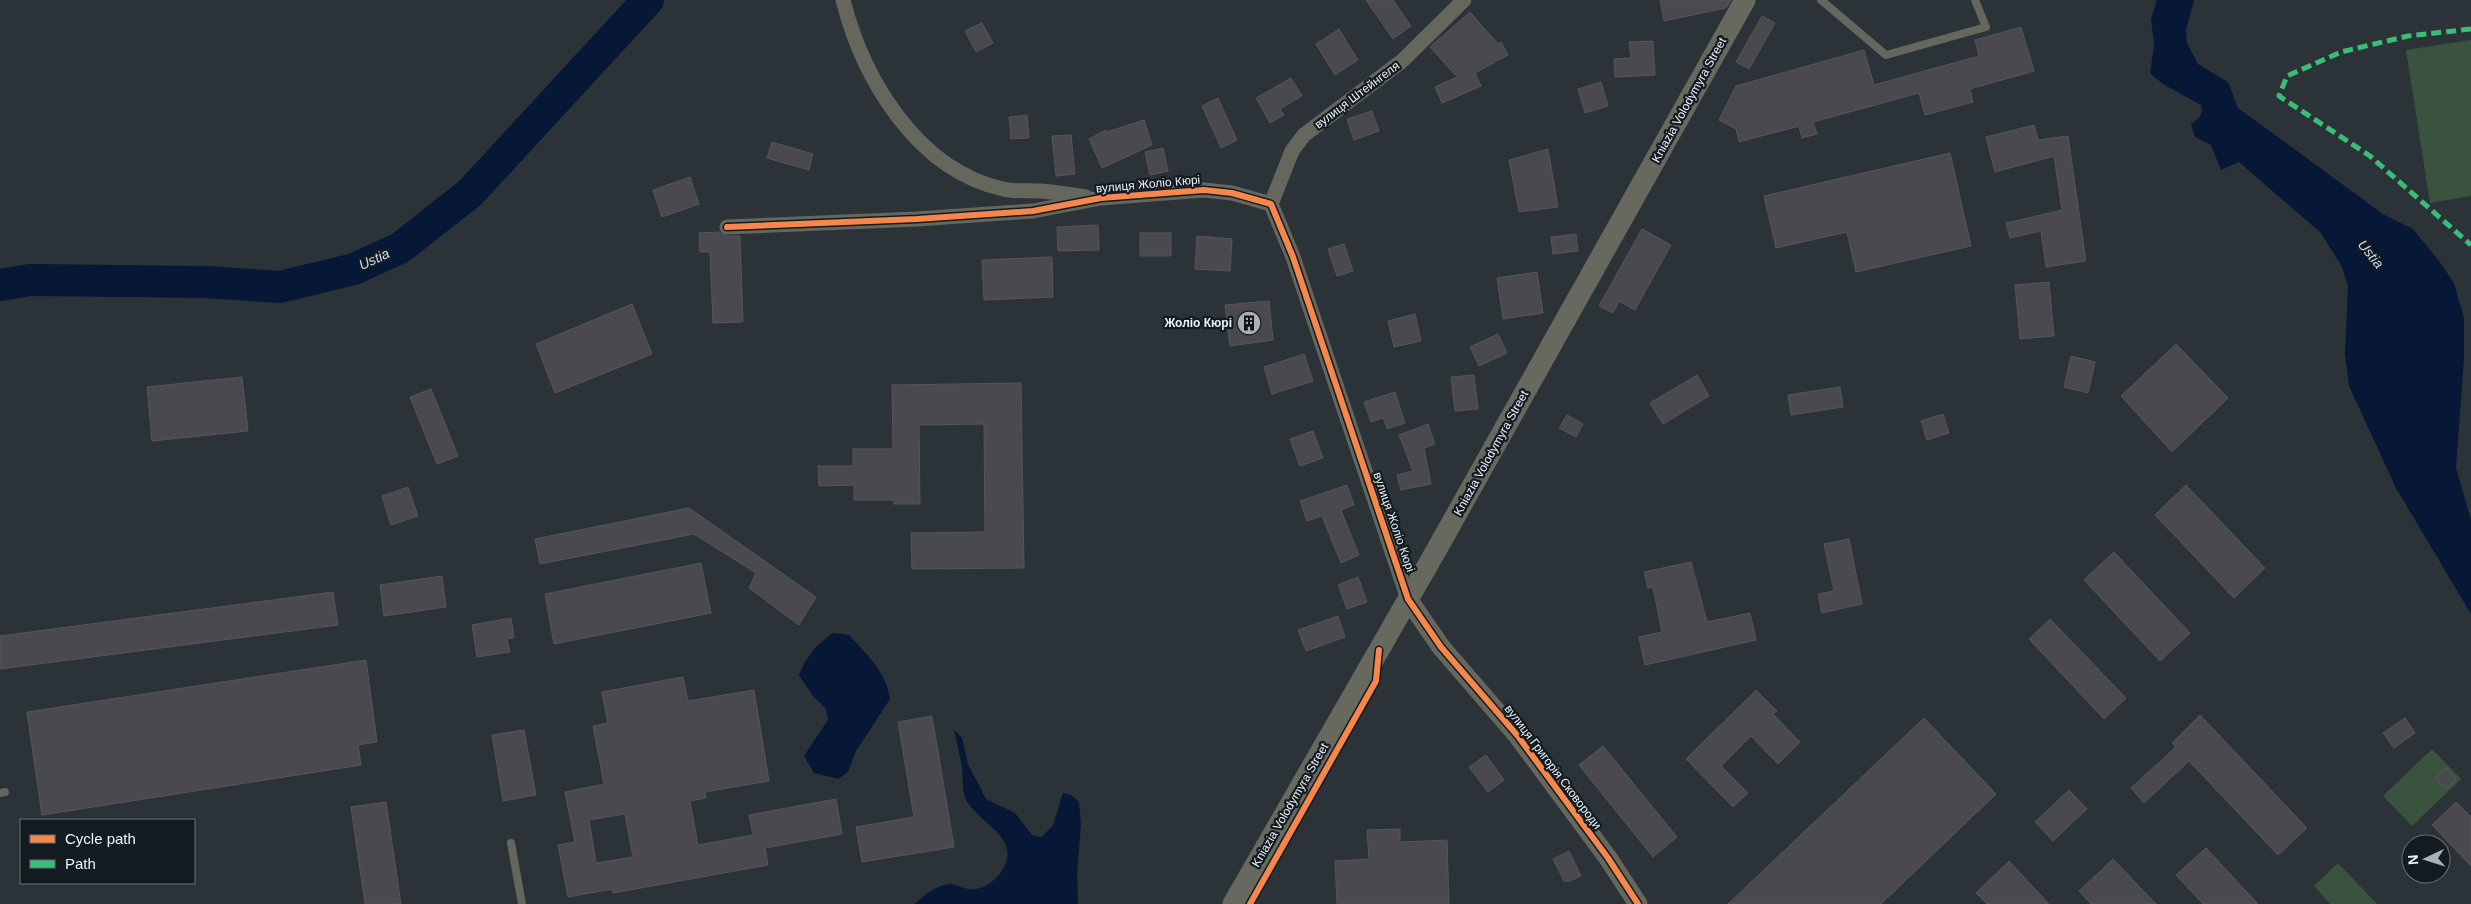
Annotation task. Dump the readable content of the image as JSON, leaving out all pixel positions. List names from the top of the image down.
{
  "streets": {
    "main road": ["Kniazia Volodymyra Street"],
    "street": ["вулиця Штейнгеля", "вулиця Жоліо Кюрі", "вулиця Григорія Сковороди"]
  },
  "crossings": [
    ["вулиця Штейнгеля", "вулиця Жоліо Кюрі"],
    ["Kniazia Volodymyra Street", "вулиця Жоліо Кюрі"],
    ["Kniazia Volodymyra Street", "вулиця Григорія Сковороди"],
    ["вулиця Жоліо Кюрі", "вулиця Григорія Сковороди"]
  ],
  "water": ["Ustia"],
  "places": {
    "building": ["Жоліо Кюрі"]
  },
  "legend": ["Cycle path", "Path"],
  "north": "left"
}
